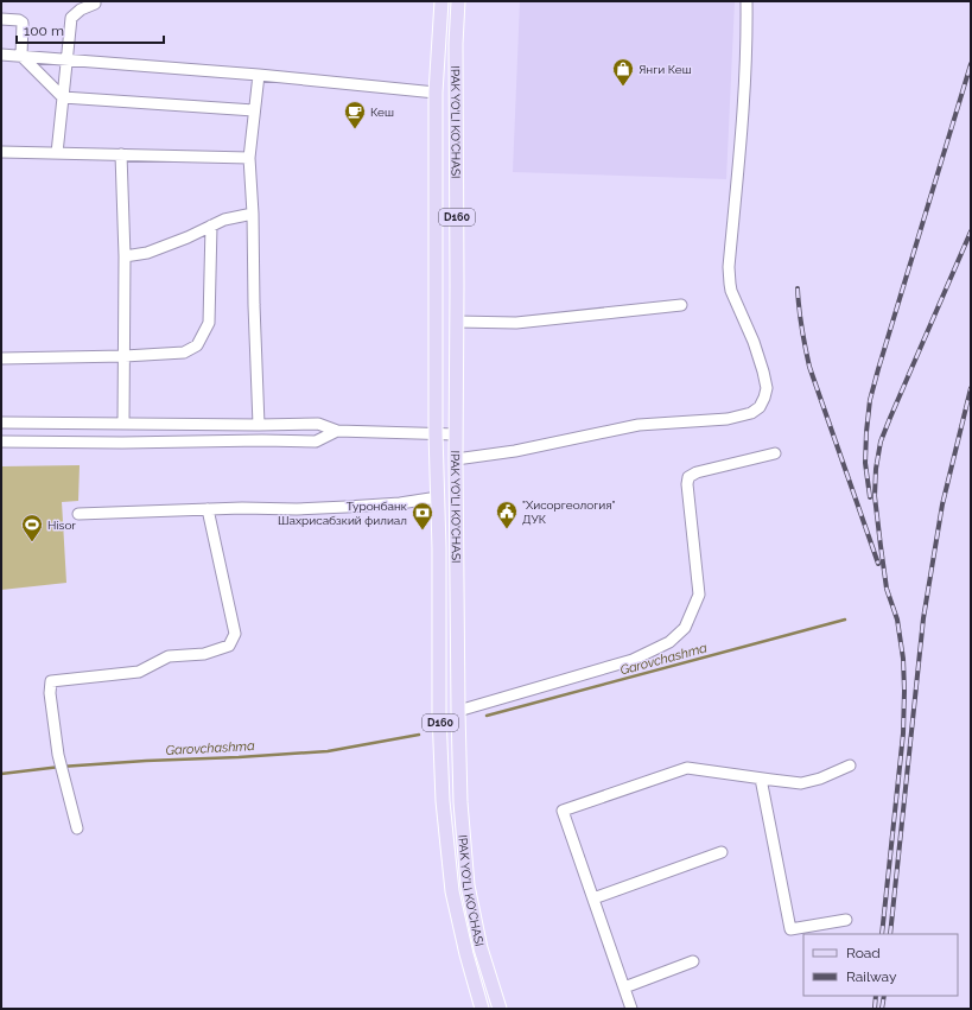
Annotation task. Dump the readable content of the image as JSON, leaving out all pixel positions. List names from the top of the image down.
{
  "streets": {
    "main road": ["IPAK YO'LI KO'CHASI", "D160"]
  },
  "water": ["Garovchashma"],
  "places": {
    "shop": ["Янги Кеш"],
    "cafe": ["Кеш"],
    "public building": ["\"Хисоргеология\" ДУК"],
    "bank": ["Туронбанк Шахрисабзкий филиал"],
    "sports": ["Hisor"]
  },
  "legend": ["Road", "Railway"],
  "scale_bar": "100 m"
}
